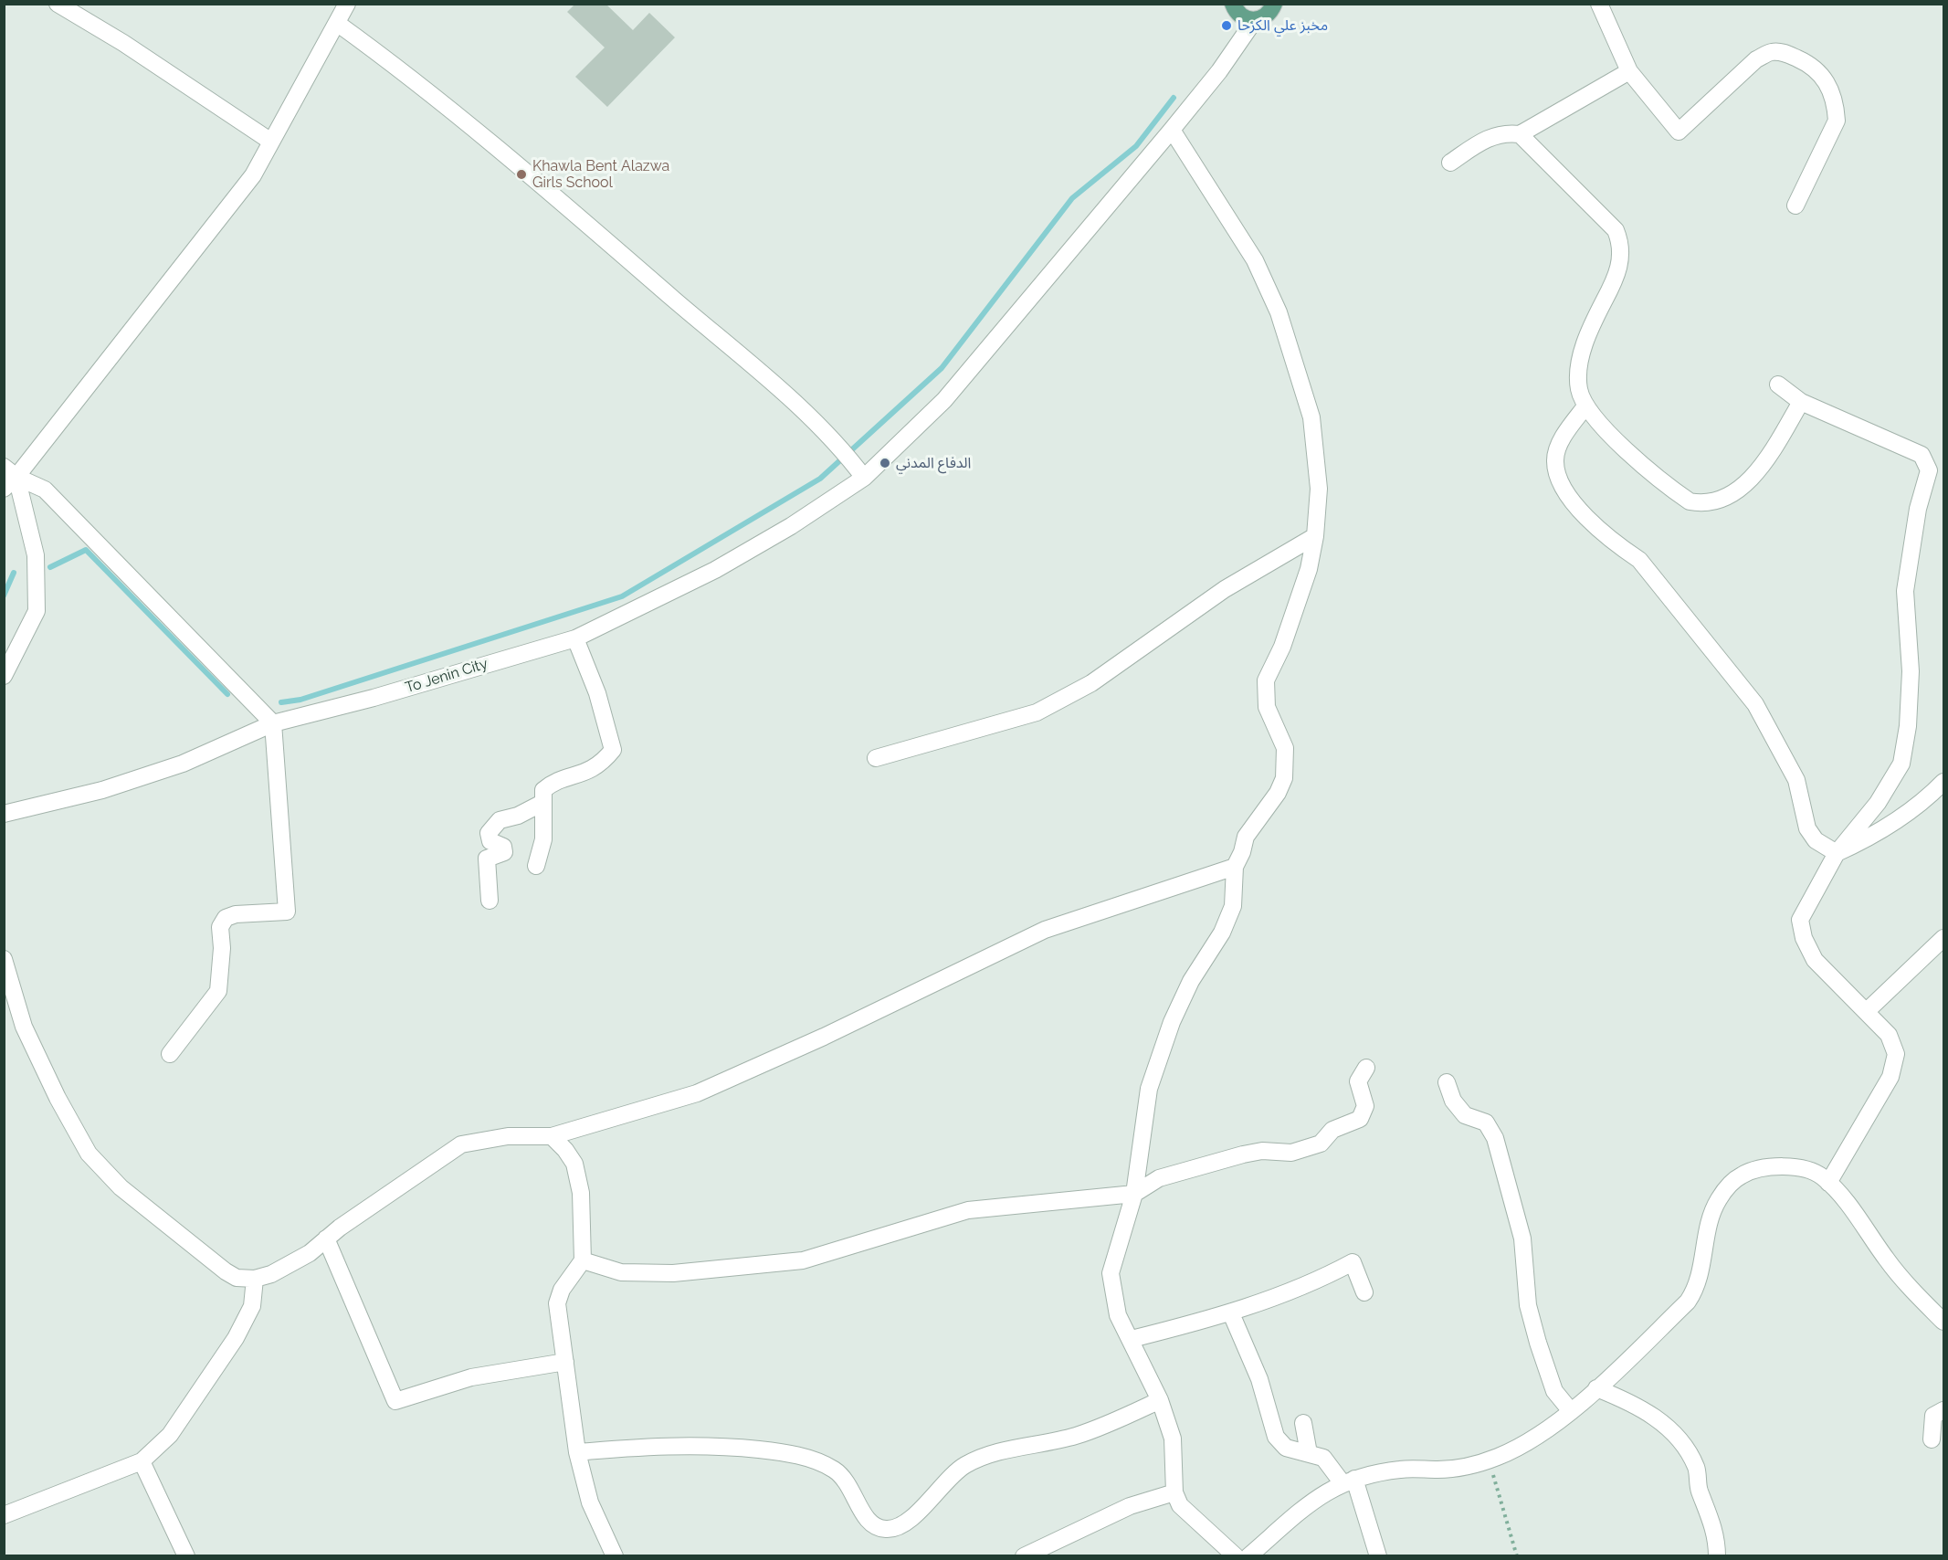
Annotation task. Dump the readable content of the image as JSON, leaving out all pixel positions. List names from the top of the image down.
{
  "streets": {
    "street": ["To Jenin City"]
  },
  "places": ["مخبز علي الكزحا", "Khawla Bent Alazwa Girls School", "الدفاع المدني"]
}
